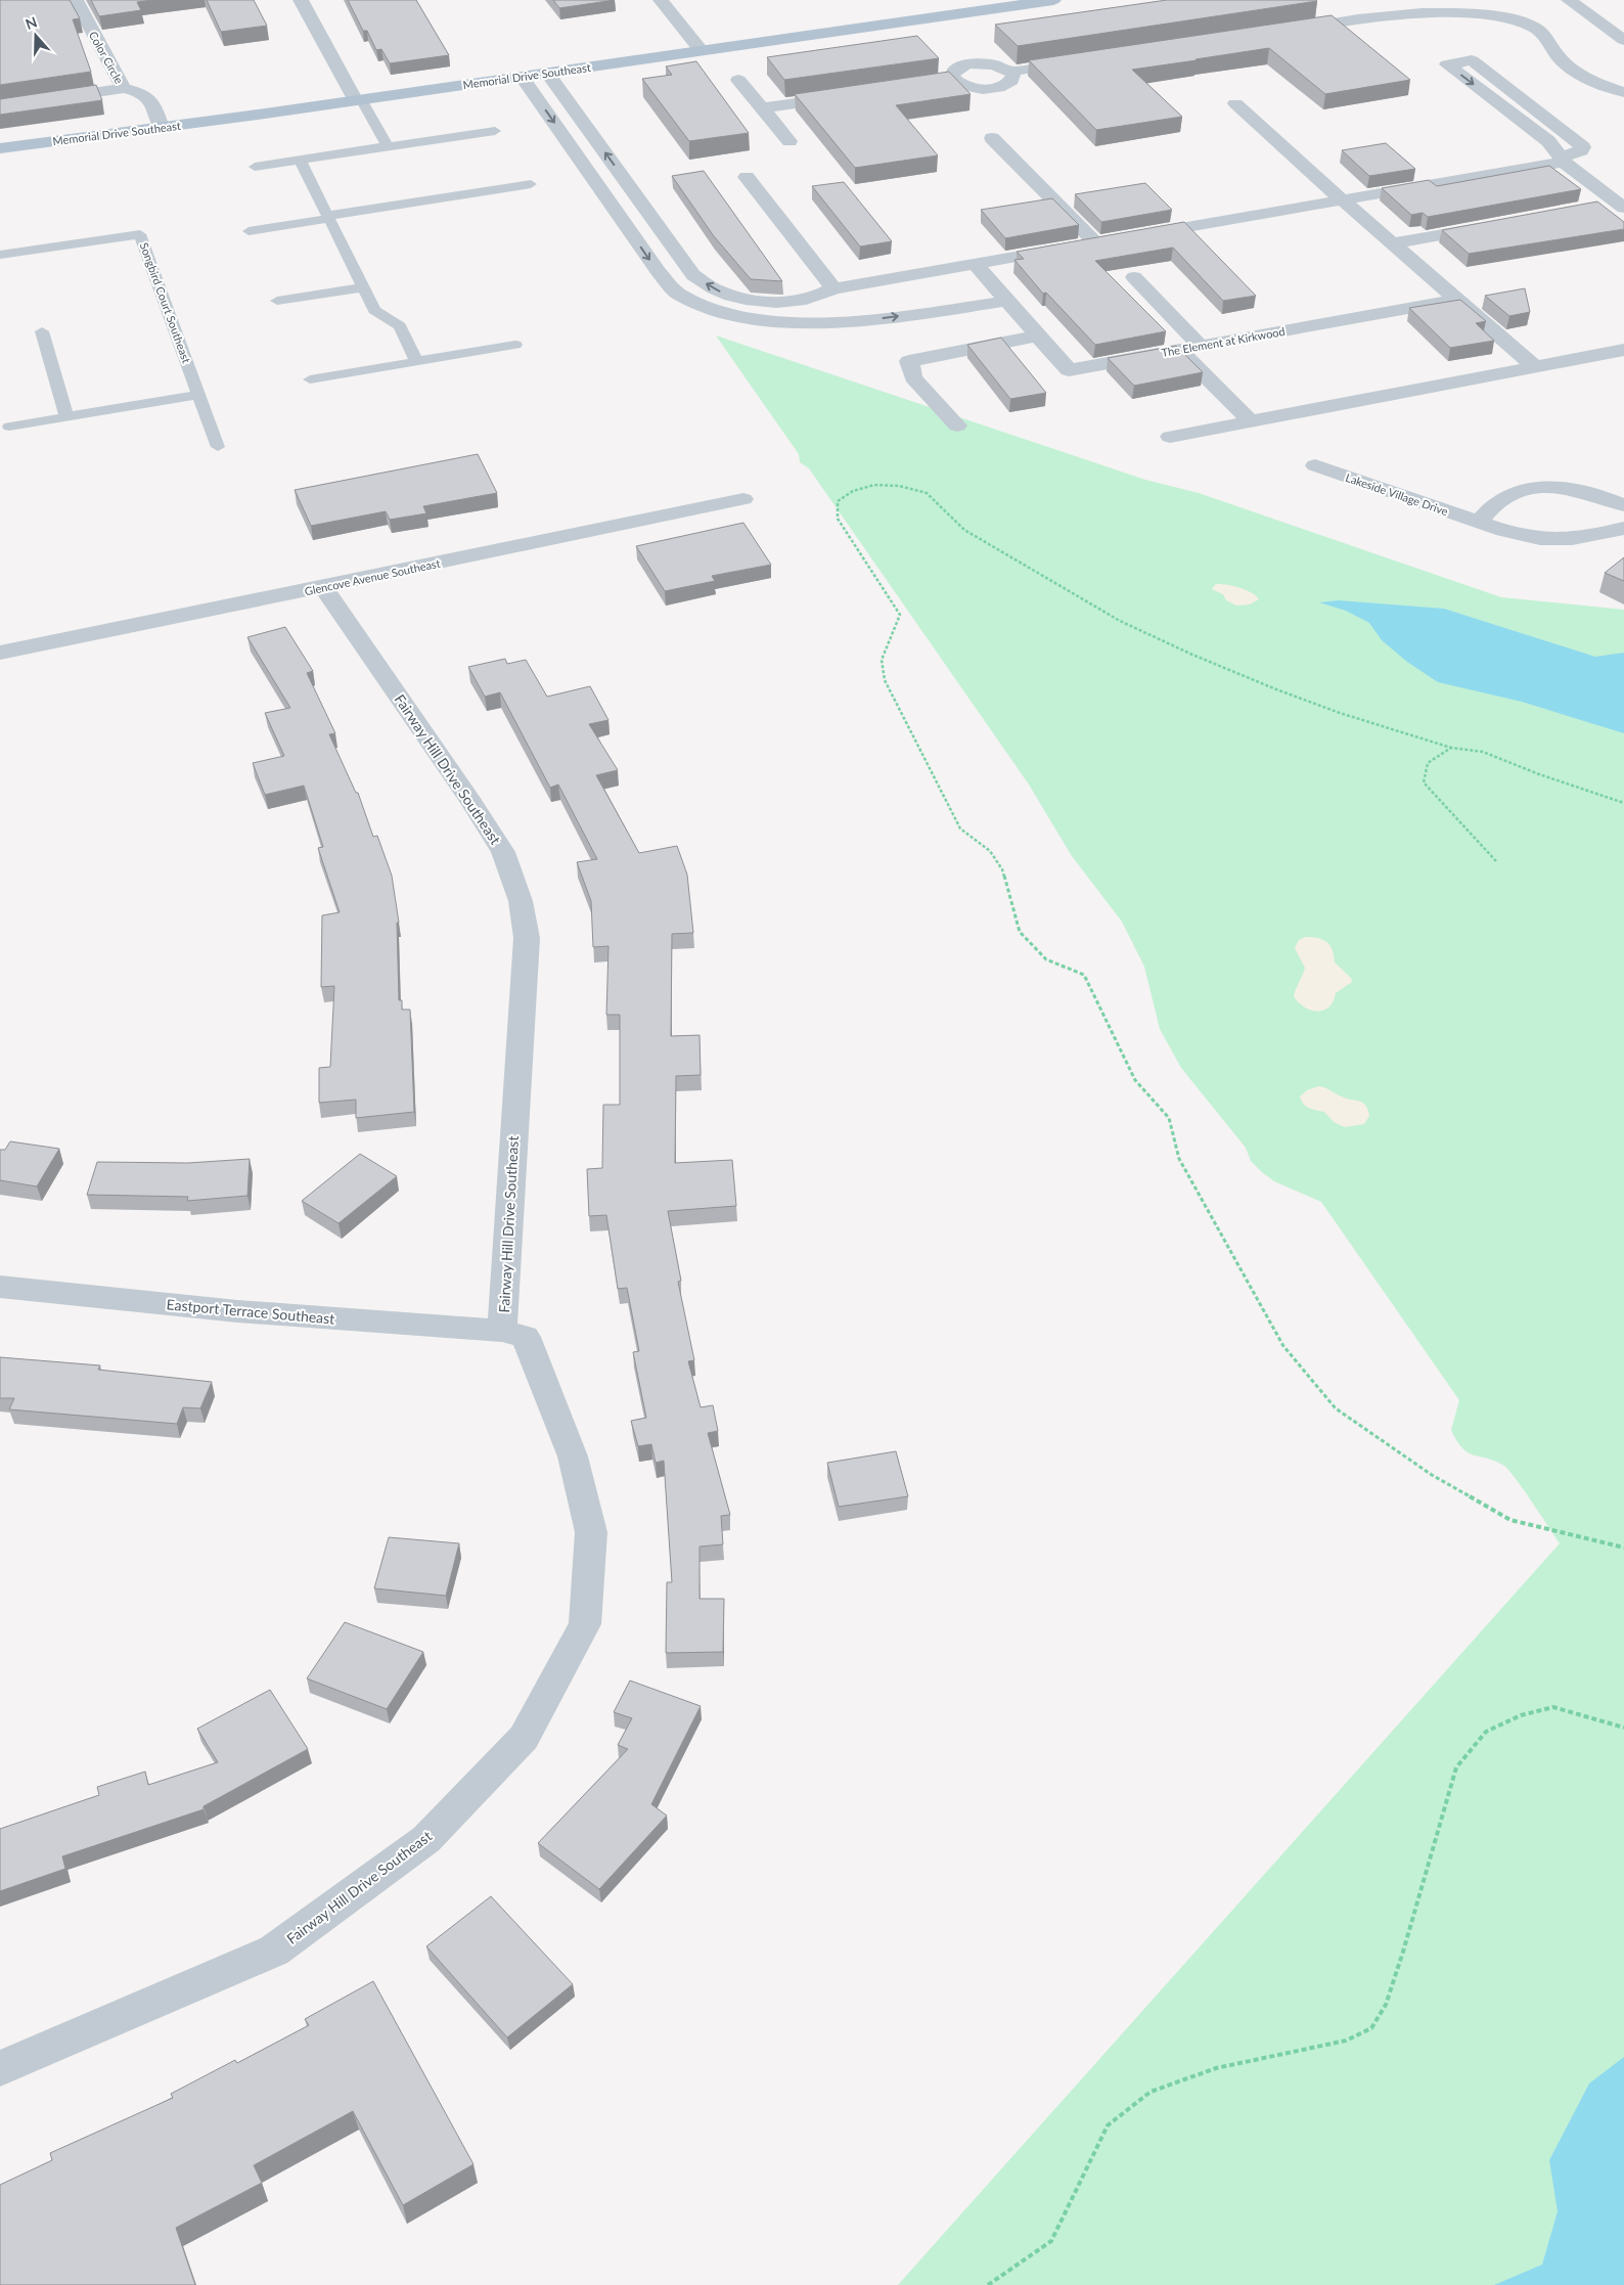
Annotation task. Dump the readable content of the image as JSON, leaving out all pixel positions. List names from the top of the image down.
{
  "streets": {
    "main road": ["Memorial Drive Southeast"],
    "street": [
      "Color Circle",
      "The Element at Kirkwood",
      "Lakeside Village Drive",
      "Glencove Avenue Southeast",
      "Fairway Hill Drive Southeast",
      "Eastport Terrace Southeast"
    ],
    "lane": ["Songbird Court Southeast"]
  },
  "crossings": [
    ["Color Circle", "Memorial Drive Southeast"],
    ["Glencove Avenue Southeast", "Fairway Hill Drive Southeast"],
    ["Fairway Hill Drive Southeast", "Eastport Terrace Southeast"]
  ],
  "north": "top"
}
